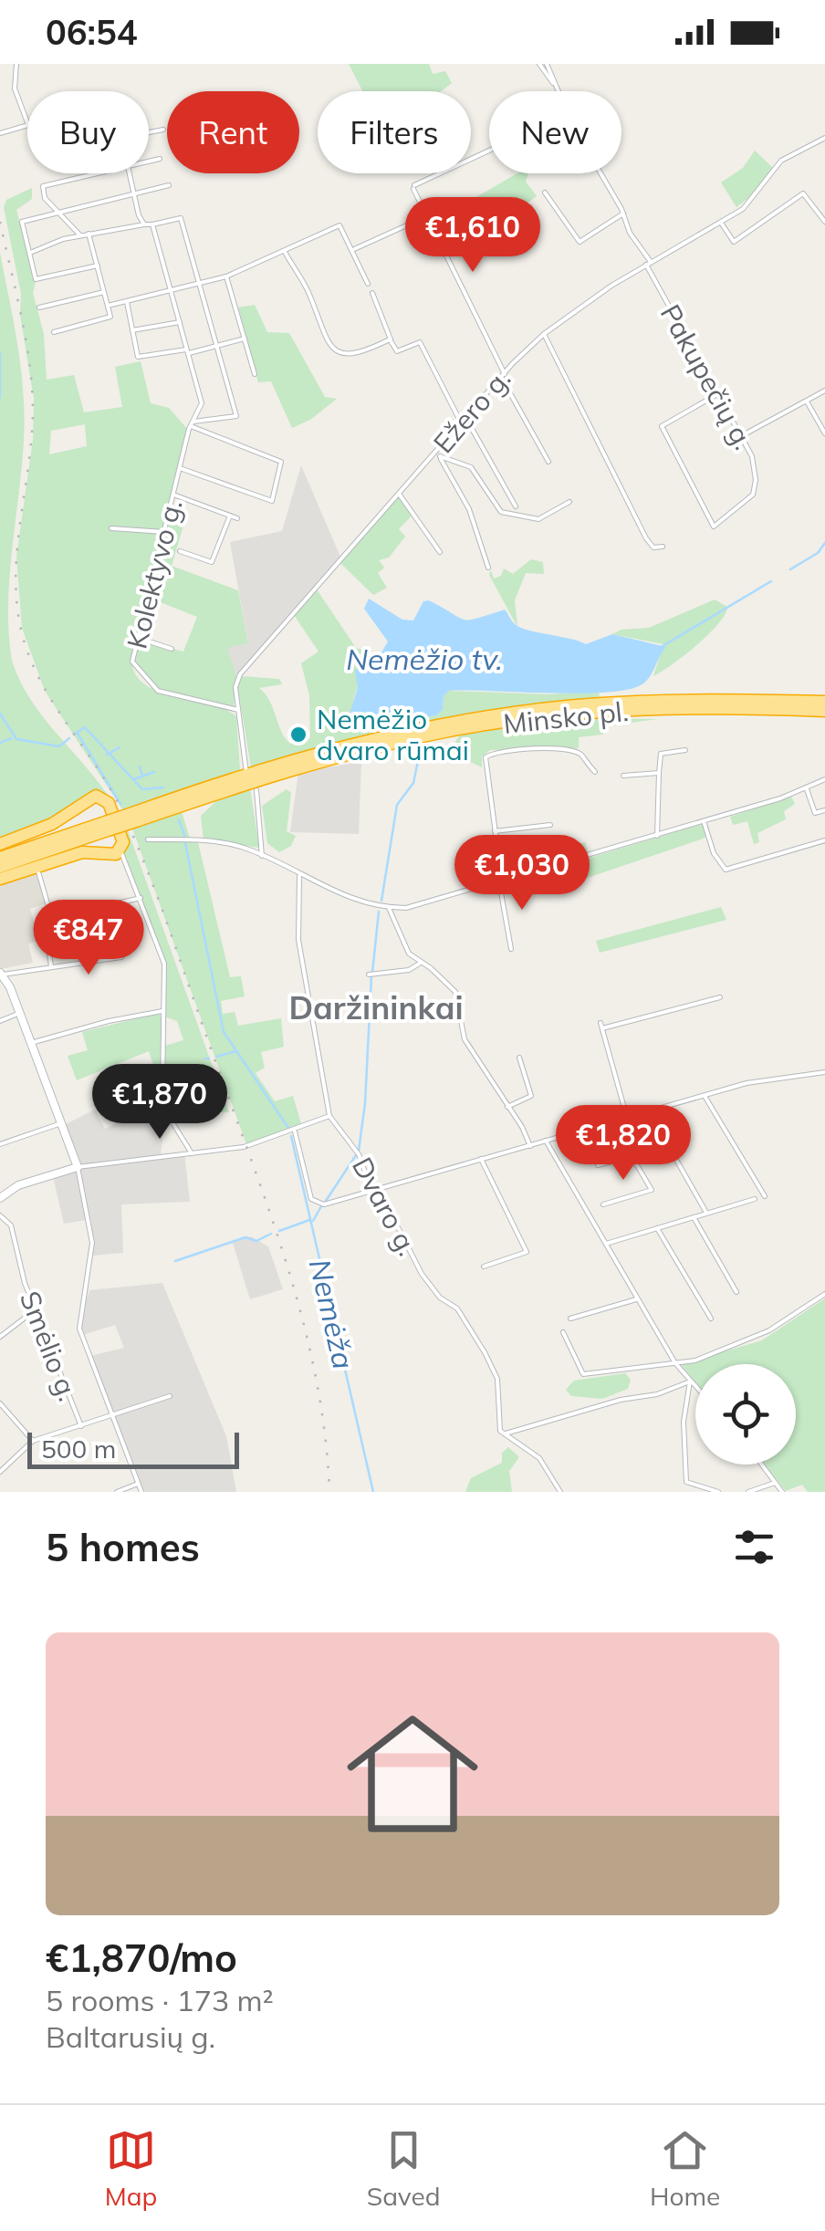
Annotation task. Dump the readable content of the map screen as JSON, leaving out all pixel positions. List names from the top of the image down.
{
  "streets": {
    "highway": ["Minsko pl."],
    "street": [
      "Pakupečių g.",
      "Ežero g.",
      "Kolektyvo g.",
      "Dvaro g.",
      "Smėlio g."
    ]
  },
  "crossings": [
    ["Pakupečių g.", "Ežero g."],
    ["Ežero g.", "Kolektyvo g."],
    ["Ežero g.", "Minsko pl."]
  ],
  "districts": ["Daržininkai"],
  "water": ["Nemėžio tv.", "Nemėža"],
  "places": ["Nemėžio dvaro rūmai"],
  "scale_bar": "500 m",
  "page": {
    "status": "06:54",
    "chip": [
      "Buy",
      "Rent",
      "Filters",
      "New"
    ],
    "price": [
      "€1,610",
      "€1,030",
      "€847",
      "€1,870",
      "€1,820"
    ],
    "scale": "500 m",
    "heading": "5 homes",
    "list": [
      {
        "name": "€1,870/mo",
        "note": "5 rooms · 173 m² · Baltarusių g."
      }
    ],
    "tabs": ["Map", "Saved", "Home"]
  }
}
